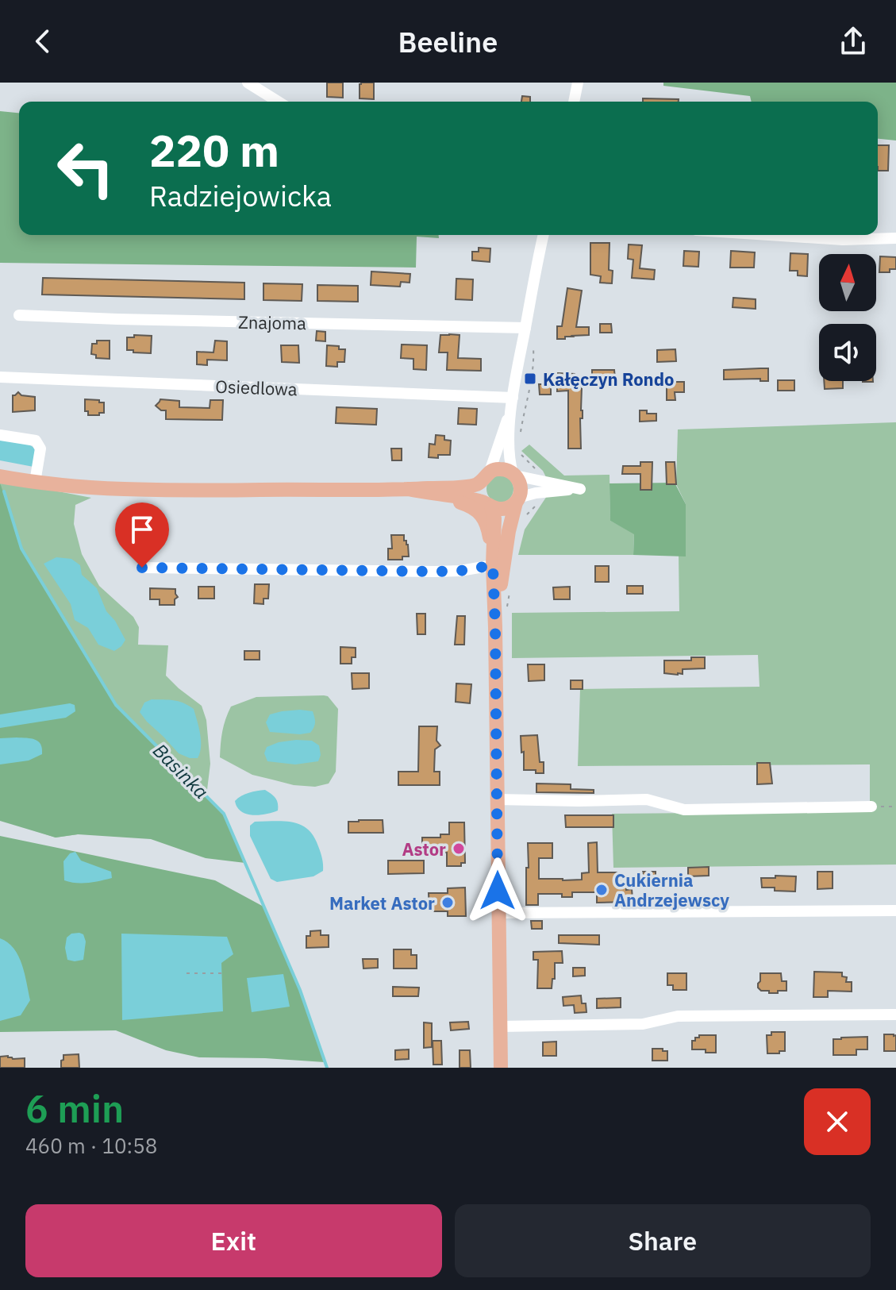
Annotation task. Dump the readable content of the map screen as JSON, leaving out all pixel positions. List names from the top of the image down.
{
  "streets": {
    "street": ["Znajoma", "Osiedlowa"]
  },
  "water": ["Basinka"],
  "places": {
    "transit": ["Kałęczyn Rondo"],
    "other": ["Astor", "Cukiernia Andrzejewscy", "Market Astor"]
  },
  "north": "top",
  "page": {
    "header": "Beeline",
    "turn": ["220 m", "Radziejowicka"],
    "heading": ["6 min", "460 m · 10:58"],
    "buttons": ["Exit", "Share"]
  }
}
